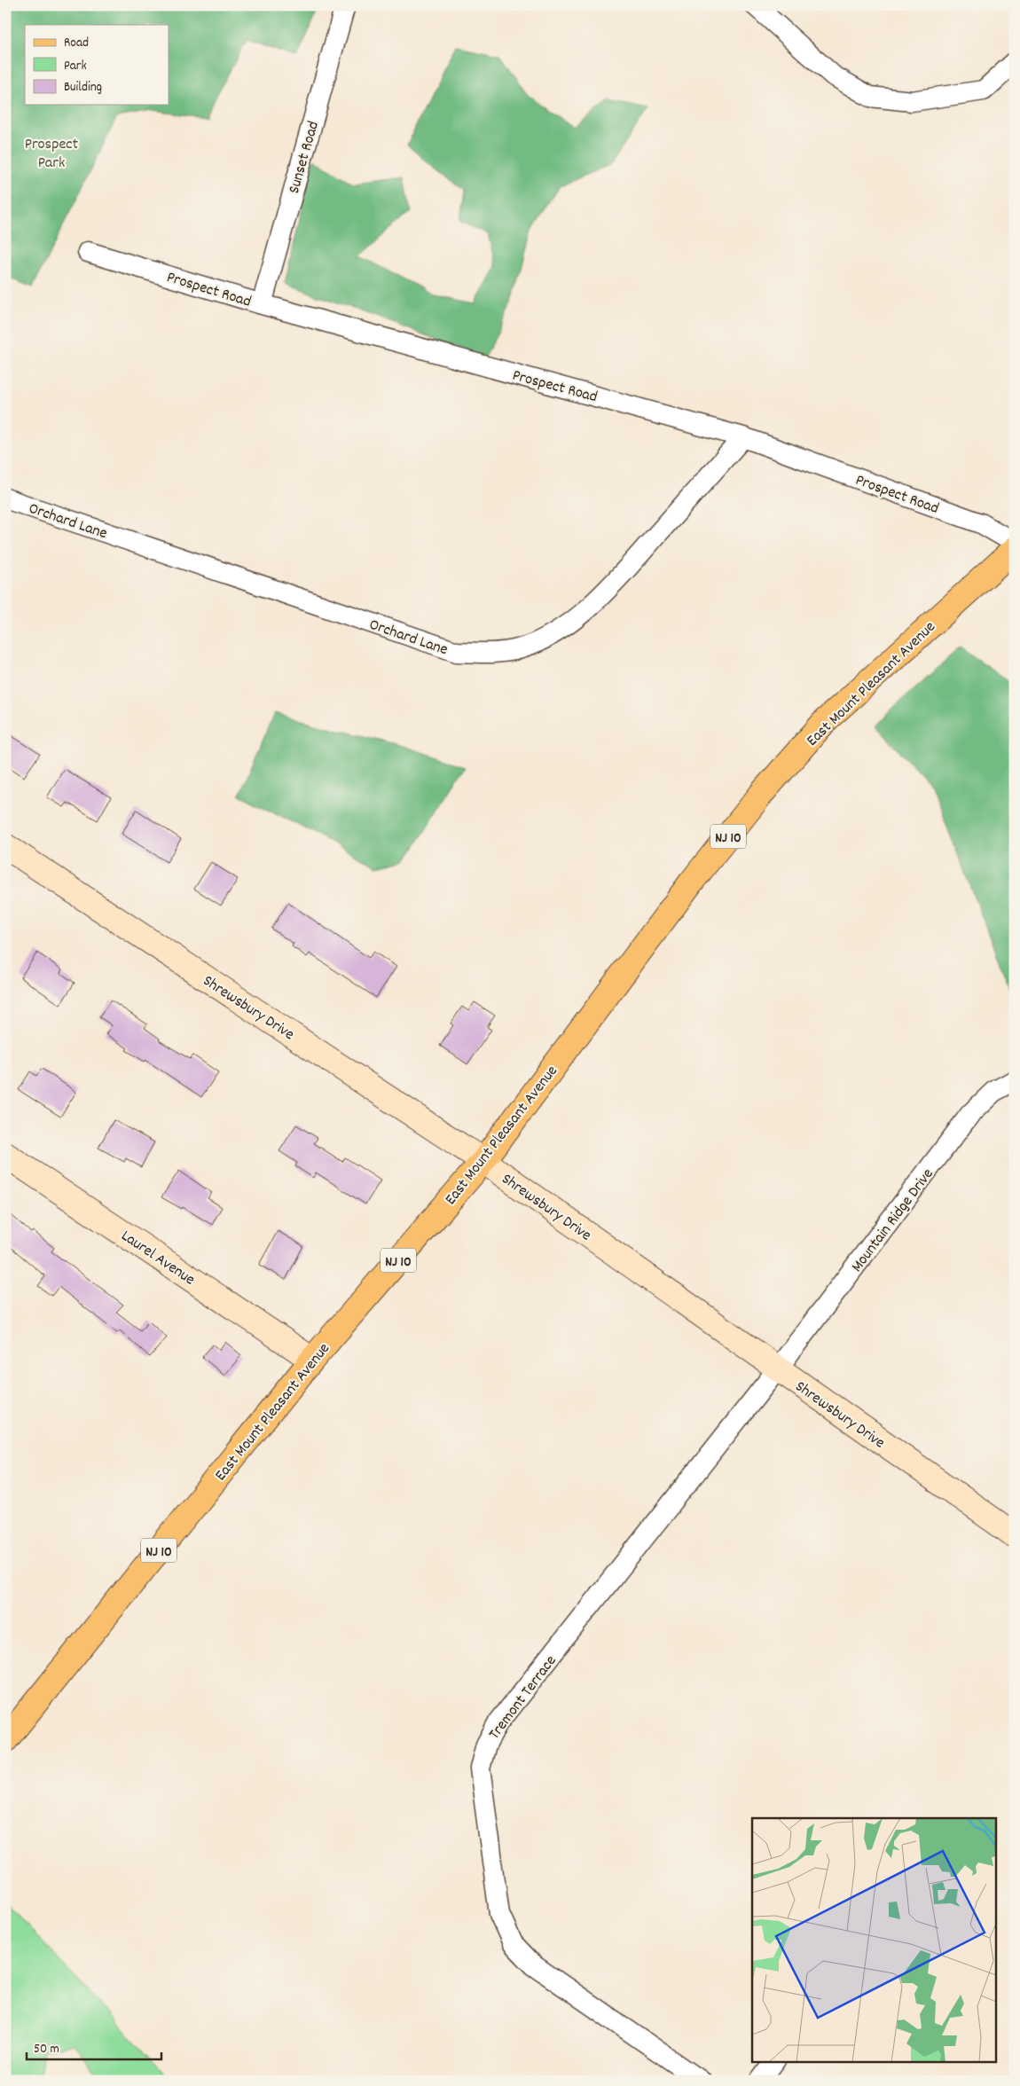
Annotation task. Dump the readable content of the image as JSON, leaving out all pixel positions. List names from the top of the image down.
{
  "streets": {
    "main road": [
      "East Mount Pleasant Avenue",
      "NJ 10",
      "Shrewsbury Drive",
      "Laurel Avenue"
    ],
    "street": [
      "Sunset Road",
      "Prospect Road",
      "Orchard Lane",
      "Mountain Ridge Drive",
      "Tremont Terrace"
    ]
  },
  "crossings": [
    ["Sunset Road", "Prospect Road"],
    ["Prospect Road", "Orchard Lane"],
    ["East Mount Pleasant Avenue", "Shrewsbury Drive"],
    ["East Mount Pleasant Avenue", "Laurel Avenue"],
    ["Shrewsbury Drive", "Mountain Ridge Drive"],
    ["Shrewsbury Drive", "Tremont Terrace"],
    ["Mountain Ridge Drive", "Tremont Terrace"]
  ],
  "parks": ["Prospect Park"],
  "legend": ["Road", "Park", "Building"],
  "scale_bar": "50 m"
}
